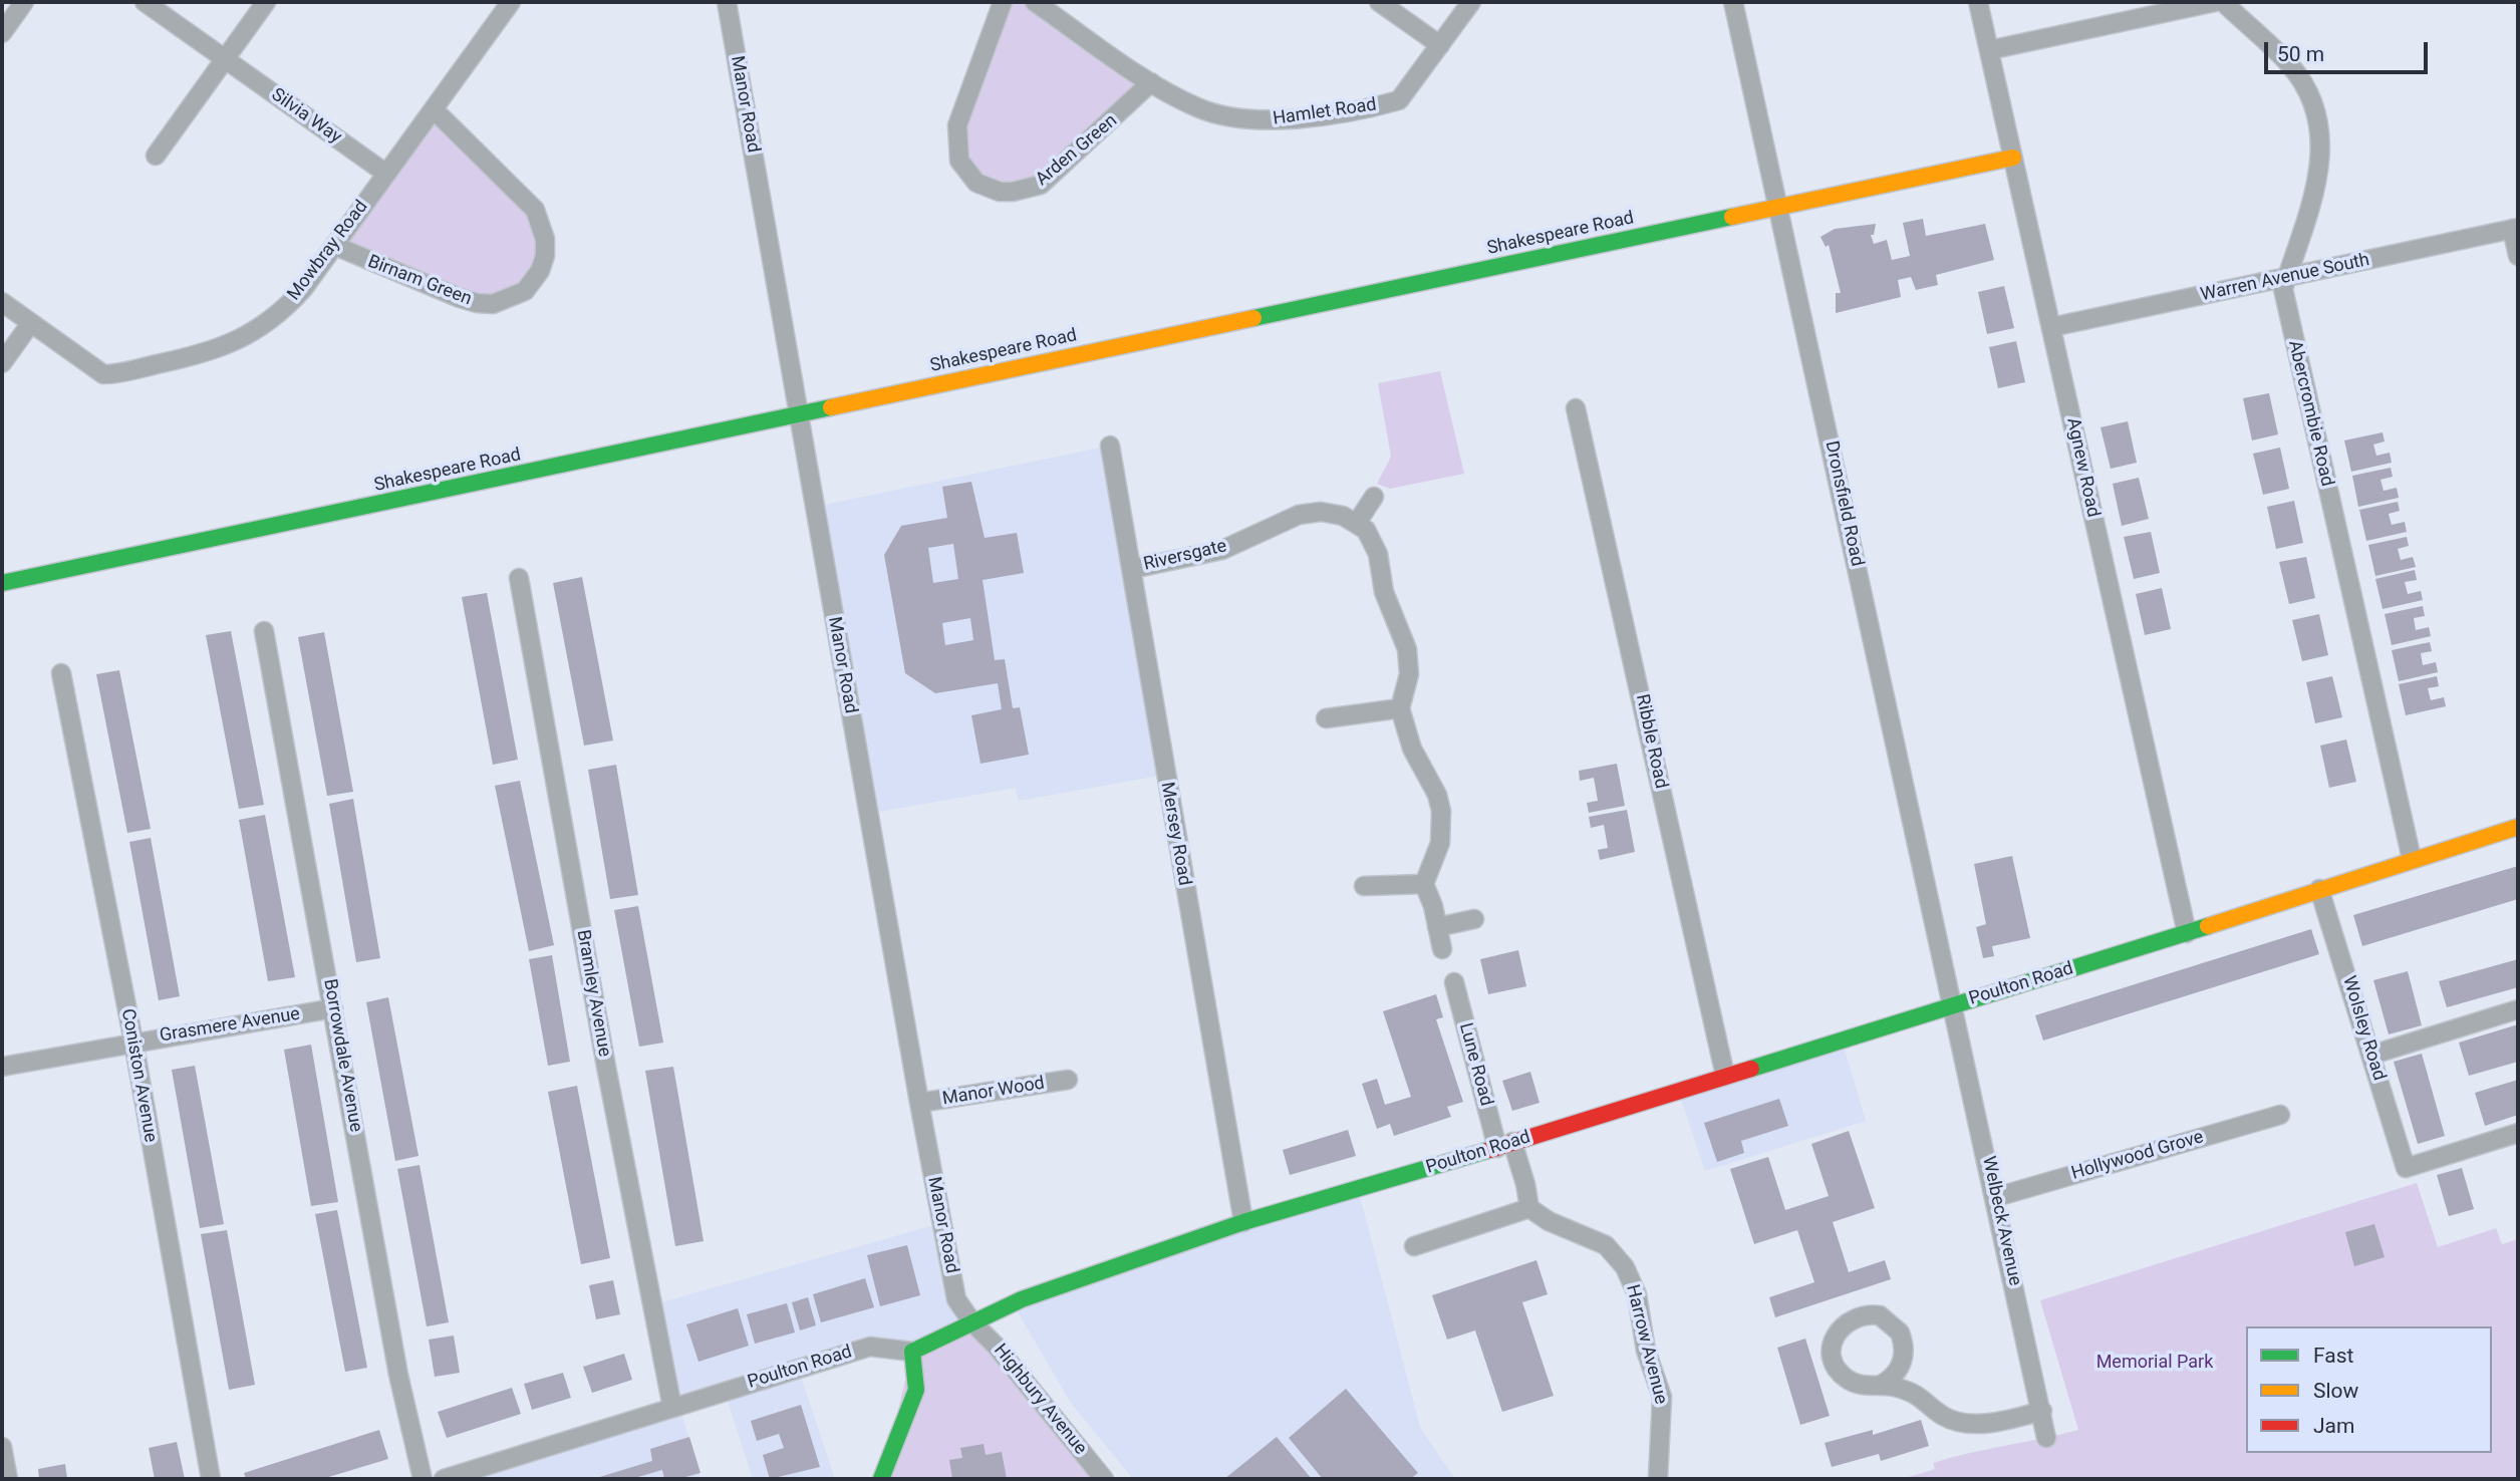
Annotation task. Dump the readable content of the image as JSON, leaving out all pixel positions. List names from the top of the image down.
{
  "streets": {
    "street": [
      "Manor Road",
      "Hamlet Road",
      "Silvia Way",
      "Arden Green",
      "Shakespeare Road",
      "Mowbray Road",
      "Warren Avenue South",
      "Birnam Green",
      "Abercrombie Road",
      "Agnew Road",
      "Dronsfield Road",
      "Riversgate",
      "Ribble Road",
      "Mersey Road",
      "Poulton Road",
      "Bramley Avenue",
      "Grasmere Avenue",
      "Wolsley Road",
      "Borrowdale Avenue",
      "Lune Road",
      "Coniston Avenue",
      "Manor Wood",
      "Hollywood Grove",
      "Welbeck Avenue",
      "Harrow Avenue",
      "Highbury Avenue"
    ]
  },
  "crossings": [
    ["Manor Road", "Shakespeare Road"],
    ["Manor Road", "Poulton Road"],
    ["Manor Road", "Manor Wood"],
    ["Manor Road", "Highbury Avenue"],
    ["Hamlet Road", "Arden Green"],
    ["Silvia Way", "Mowbray Road"],
    ["Shakespeare Road", "Agnew Road"],
    ["Shakespeare Road", "Dronsfield Road"],
    ["Mowbray Road", "Birnam Green"],
    ["Warren Avenue South", "Abercrombie Road"],
    ["Warren Avenue South", "Agnew Road"],
    ["Abercrombie Road", "Poulton Road"],
    ["Agnew Road", "Poulton Road"],
    ["Dronsfield Road", "Poulton Road"],
    ["Dronsfield Road", "Welbeck Avenue"],
    ["Riversgate", "Mersey Road"],
    ["Ribble Road", "Poulton Road"],
    ["Mersey Road", "Poulton Road"],
    ["Poulton Road", "Bramley Avenue"],
    ["Poulton Road", "Wolsley Road"],
    ["Poulton Road", "Lune Road"],
    ["Poulton Road", "Welbeck Avenue"],
    ["Poulton Road", "Highbury Avenue"],
    ["Grasmere Avenue", "Borrowdale Avenue"],
    ["Grasmere Avenue", "Coniston Avenue"],
    ["Hollywood Grove", "Welbeck Avenue"]
  ],
  "parks": ["Memorial Park"],
  "legend": ["Fast", "Slow", "Jam"],
  "scale_bar": "50 m"
}
